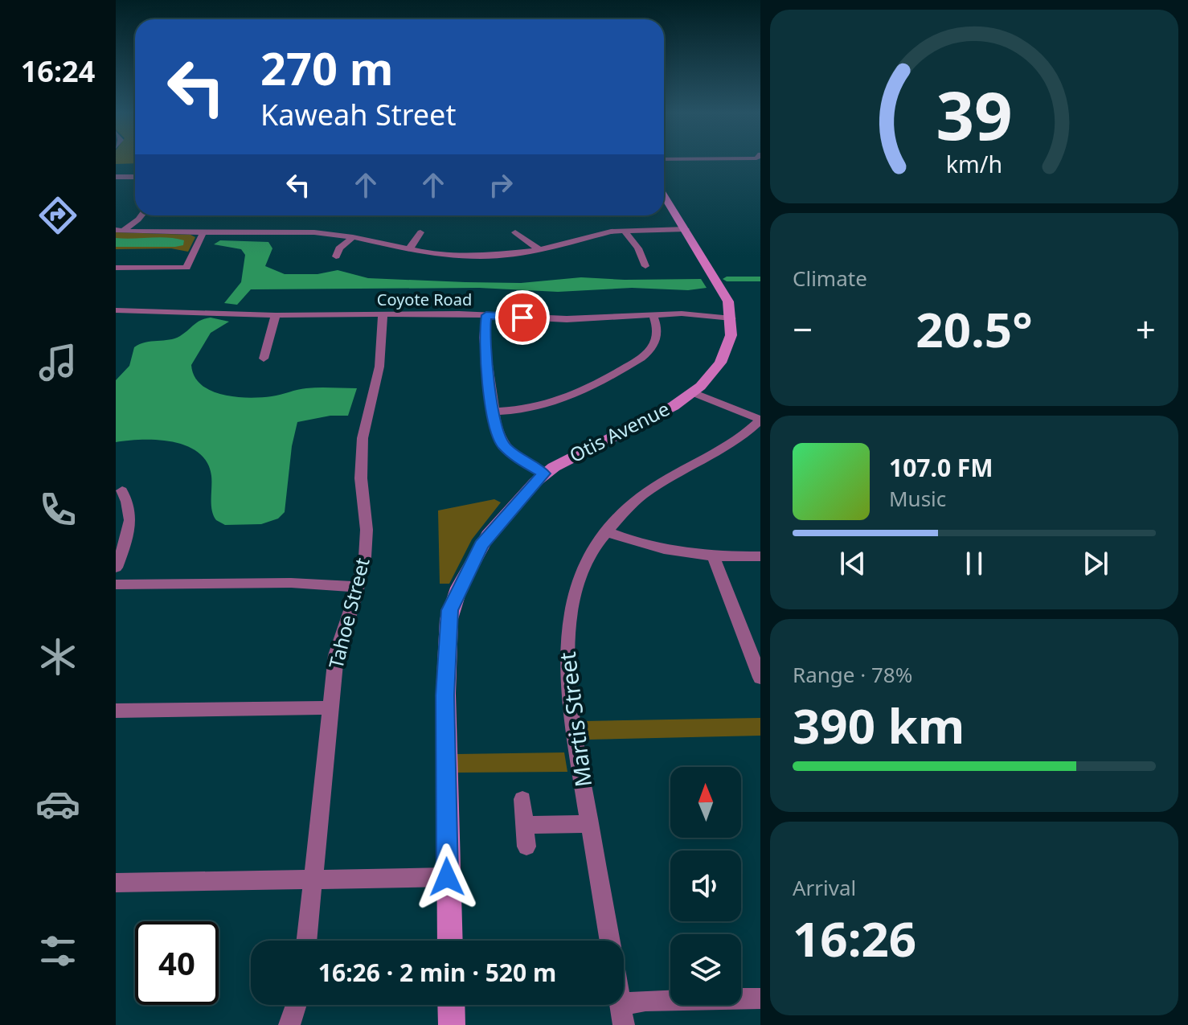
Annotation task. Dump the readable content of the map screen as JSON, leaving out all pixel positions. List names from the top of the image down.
{
  "streets": {
    "street": [
      "Coyote Road",
      "Otis Avenue",
      "Tahoe Street",
      "Martis Street"
    ]
  },
  "crossings": [
    ["Coyote Road", "Otis Avenue"],
    ["Coyote Road", "Tahoe Street"]
  ],
  "north": "top",
  "page": {
    "tabs": "16:24",
    "turn": ["270 m", "Kaweah Street"],
    "tile": [
      "Climate",
      ["Range · 78%", "390 km"],
      ["Arrival", "16:26"]
    ],
    "heat": ["−", "20.5°", "+"],
    "song": ["107.0 FM", "Music"],
    "limit": "40",
    "trip": "16:26 · 2 min · 520 m",
    "gauge": ["39", "km/h"]
  }
}
